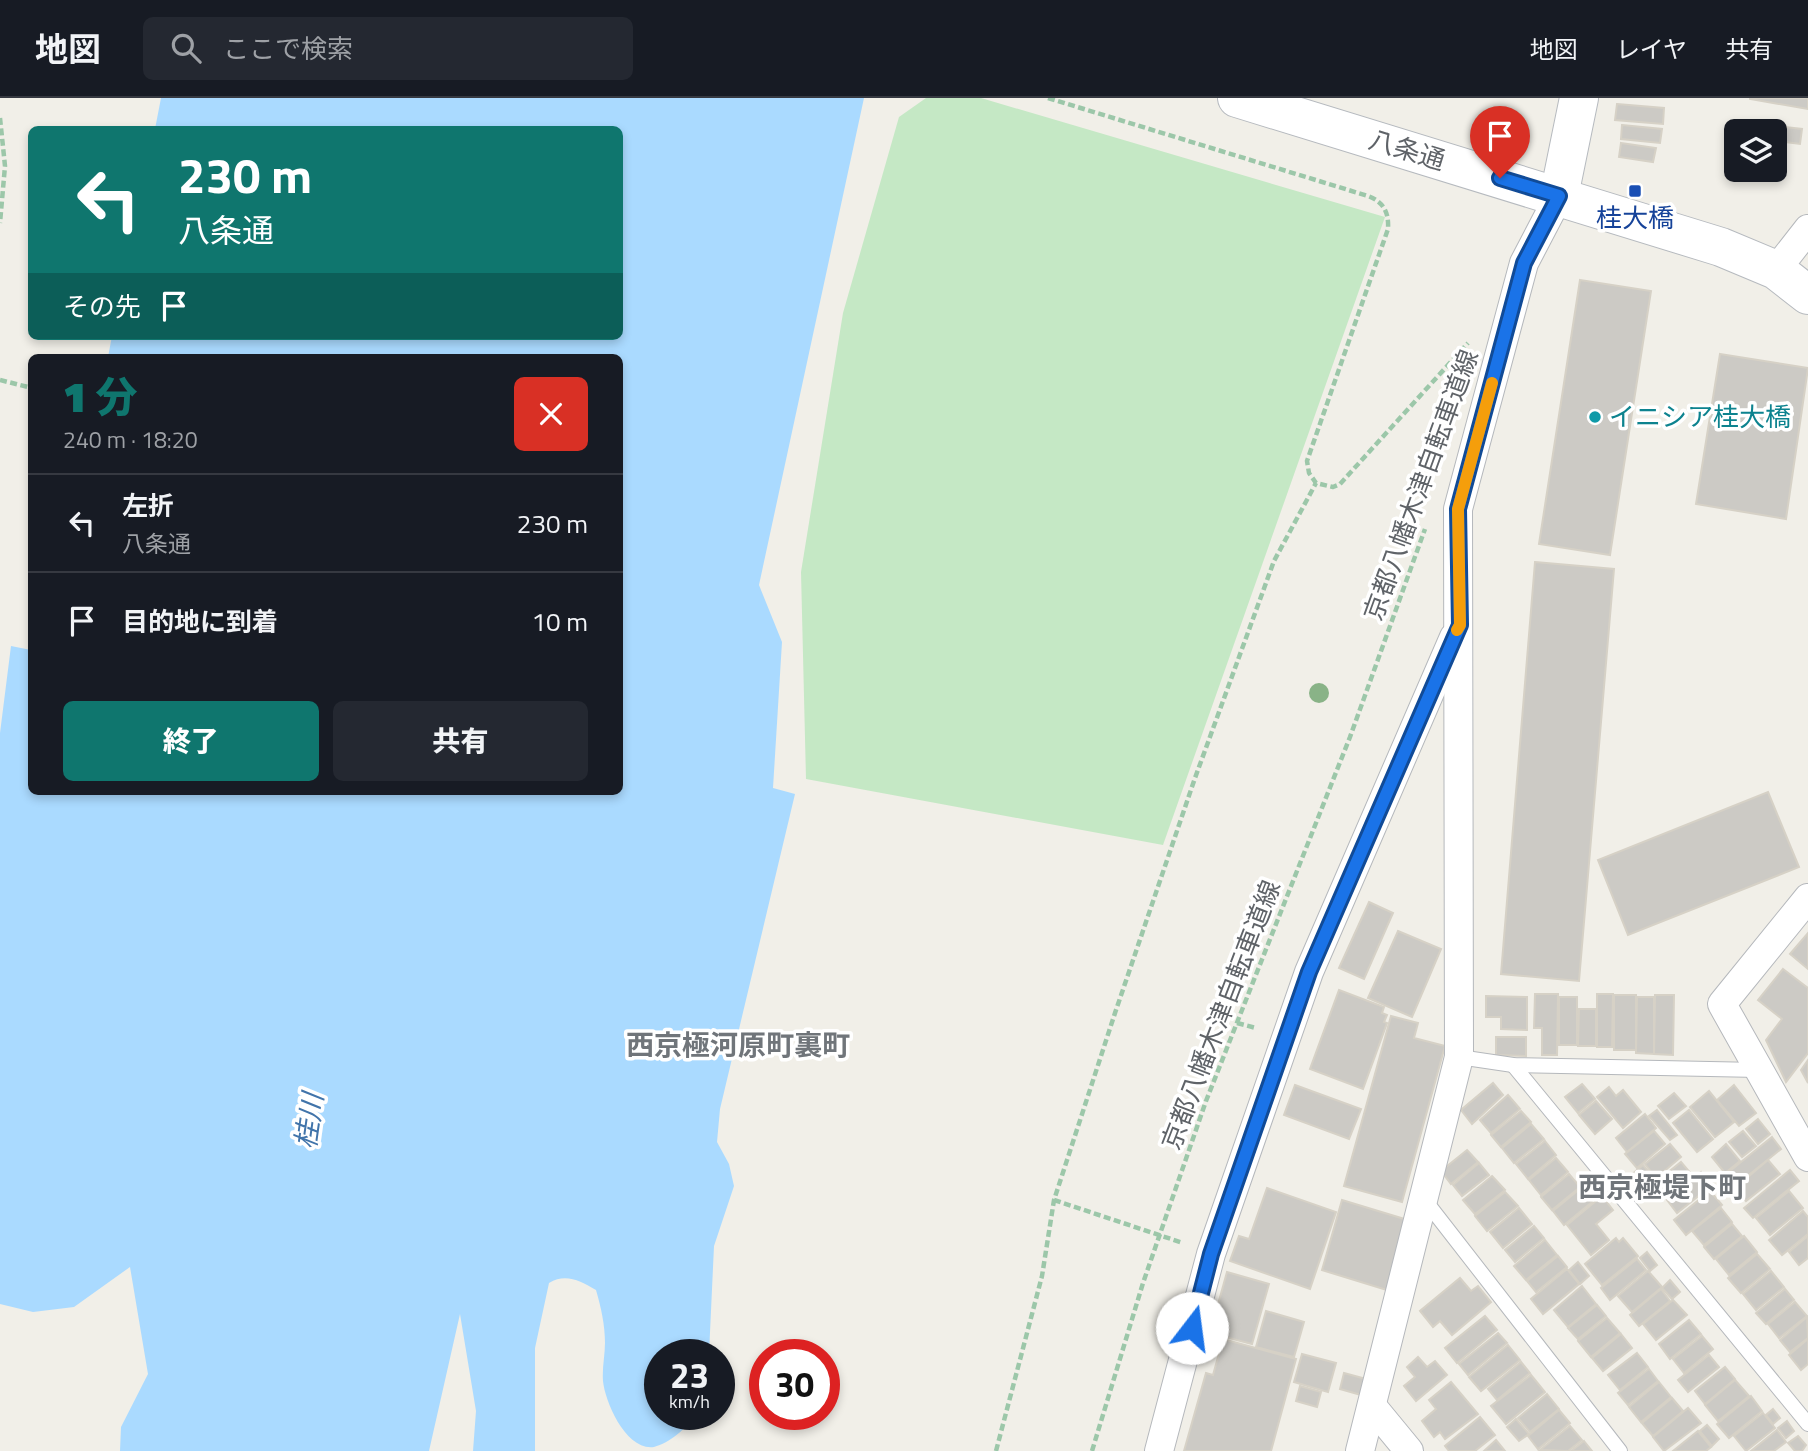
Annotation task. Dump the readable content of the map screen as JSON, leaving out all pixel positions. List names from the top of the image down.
{
  "streets": {
    "main road": ["八条通"],
    "path": ["京都八幡木津自転車道線"]
  },
  "districts": ["西京極河原町裏町", "西京極堤下町"],
  "water": ["桂川"],
  "places": {
    "transit": ["桂大橋"],
    "other": ["イニシア桂大橋"]
  },
  "page": {
    "header": "地図",
    "search": "ここで検索",
    "nav": ["地図", "レイヤ", "共有"],
    "turn": ["230 m", "八条通"],
    "then": "その先",
    "heading": ["1 分", "240 m · 18:20"],
    "list": [
      {
        "name": "左折",
        "note": "八条通",
        "value": "230 m"
      },
      {
        "name": "目的地に到着",
        "value": "10 m"
      }
    ],
    "buttons": ["終了", "共有"],
    "speed": "23 km/h",
    "limit": "30"
  }
}
